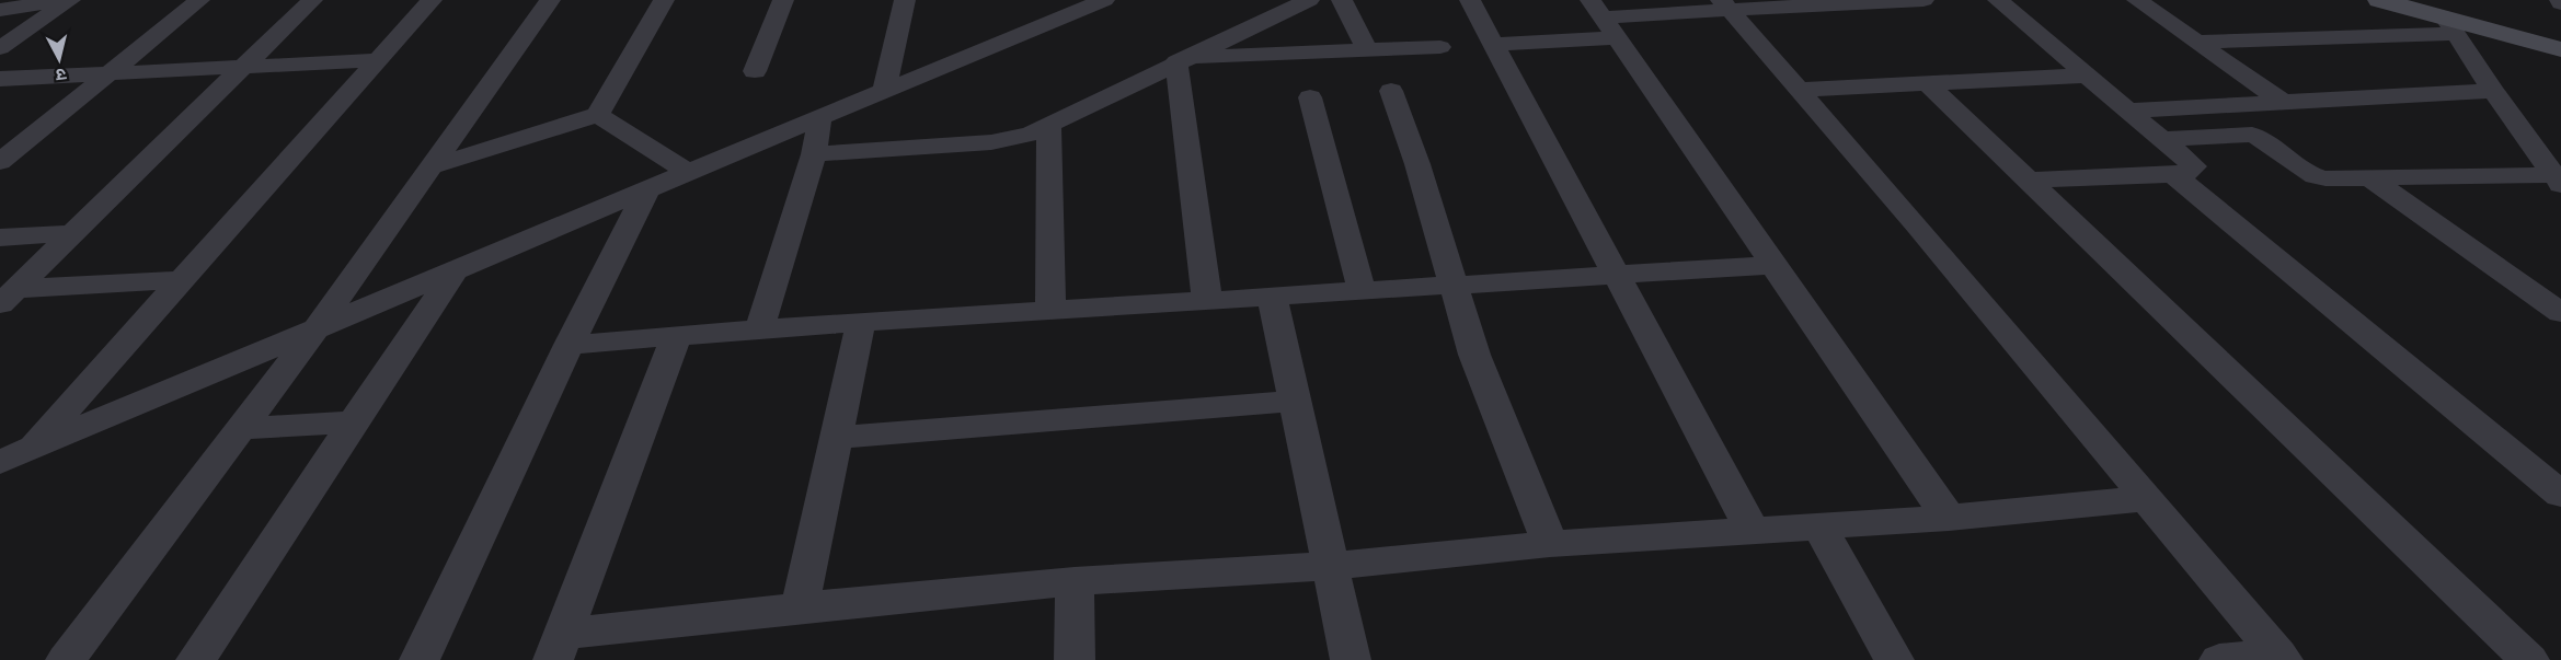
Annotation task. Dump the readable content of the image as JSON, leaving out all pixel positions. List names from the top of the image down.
{
  "north": "bottom"
}
